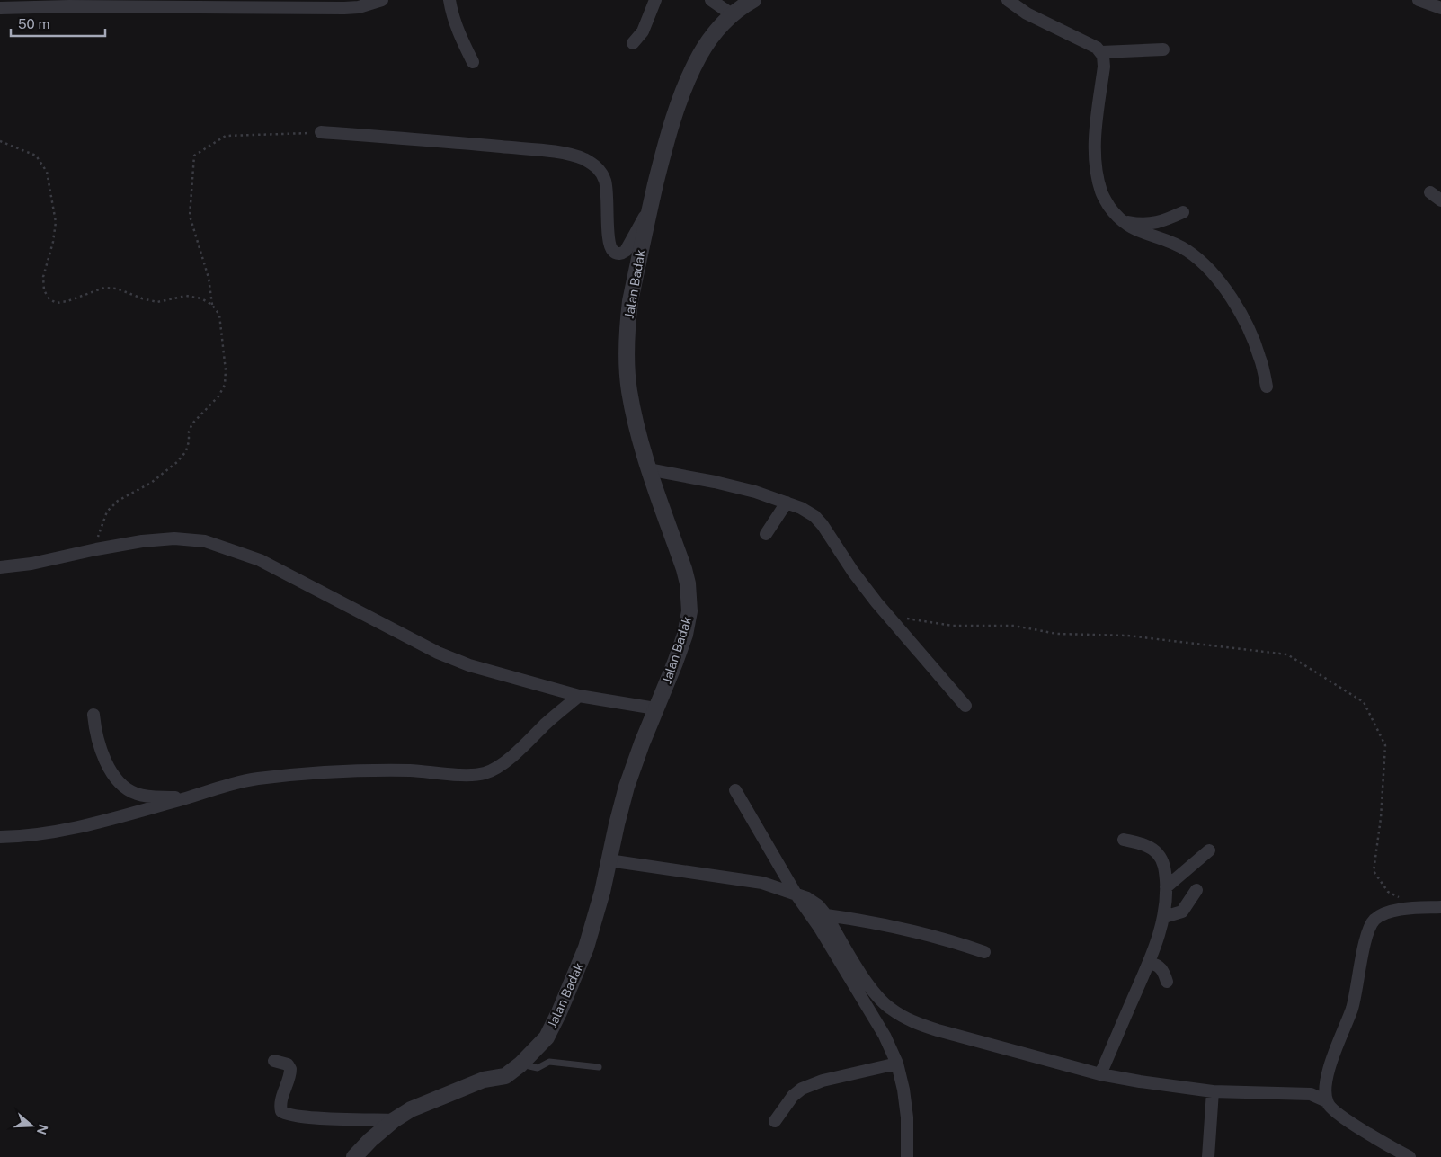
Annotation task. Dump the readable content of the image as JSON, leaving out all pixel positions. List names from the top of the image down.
{
  "streets": {
    "street": ["Jalan Badak"]
  },
  "scale_bar": "50 m",
  "north": "right"
}
